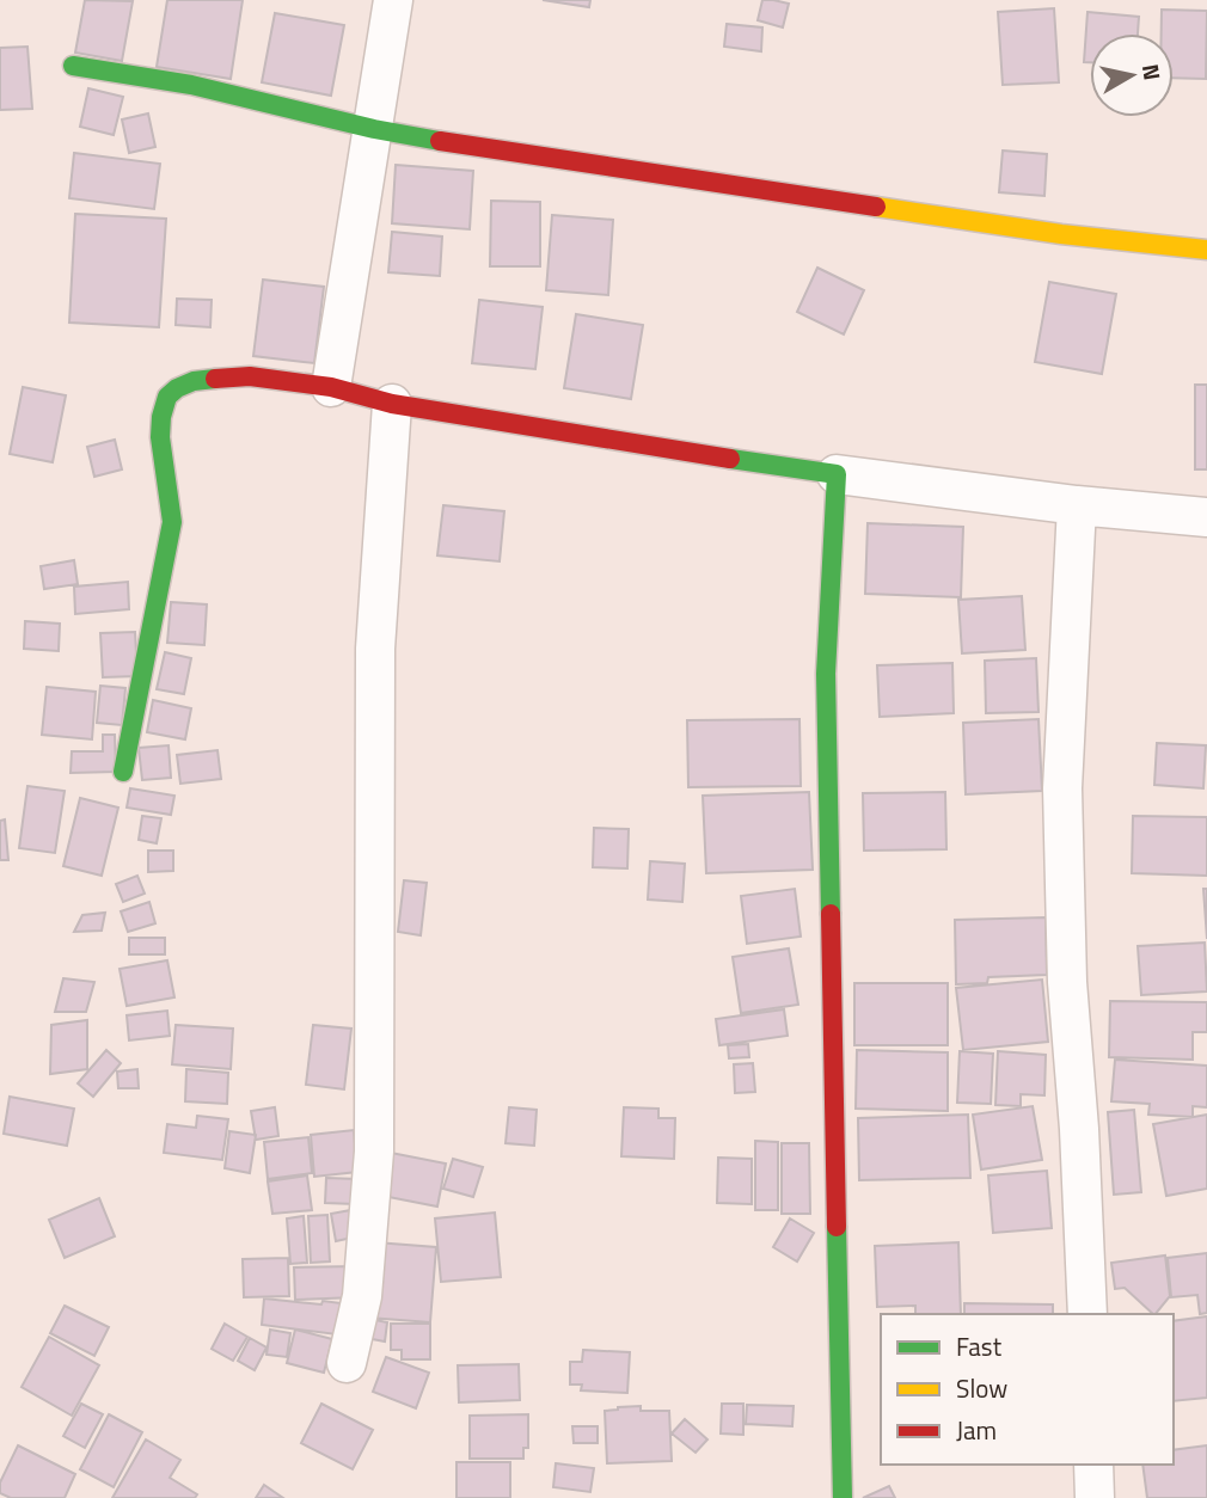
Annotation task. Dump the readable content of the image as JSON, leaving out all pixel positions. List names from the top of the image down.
{
  "legend": ["Fast", "Slow", "Jam"],
  "north": "right"
}
